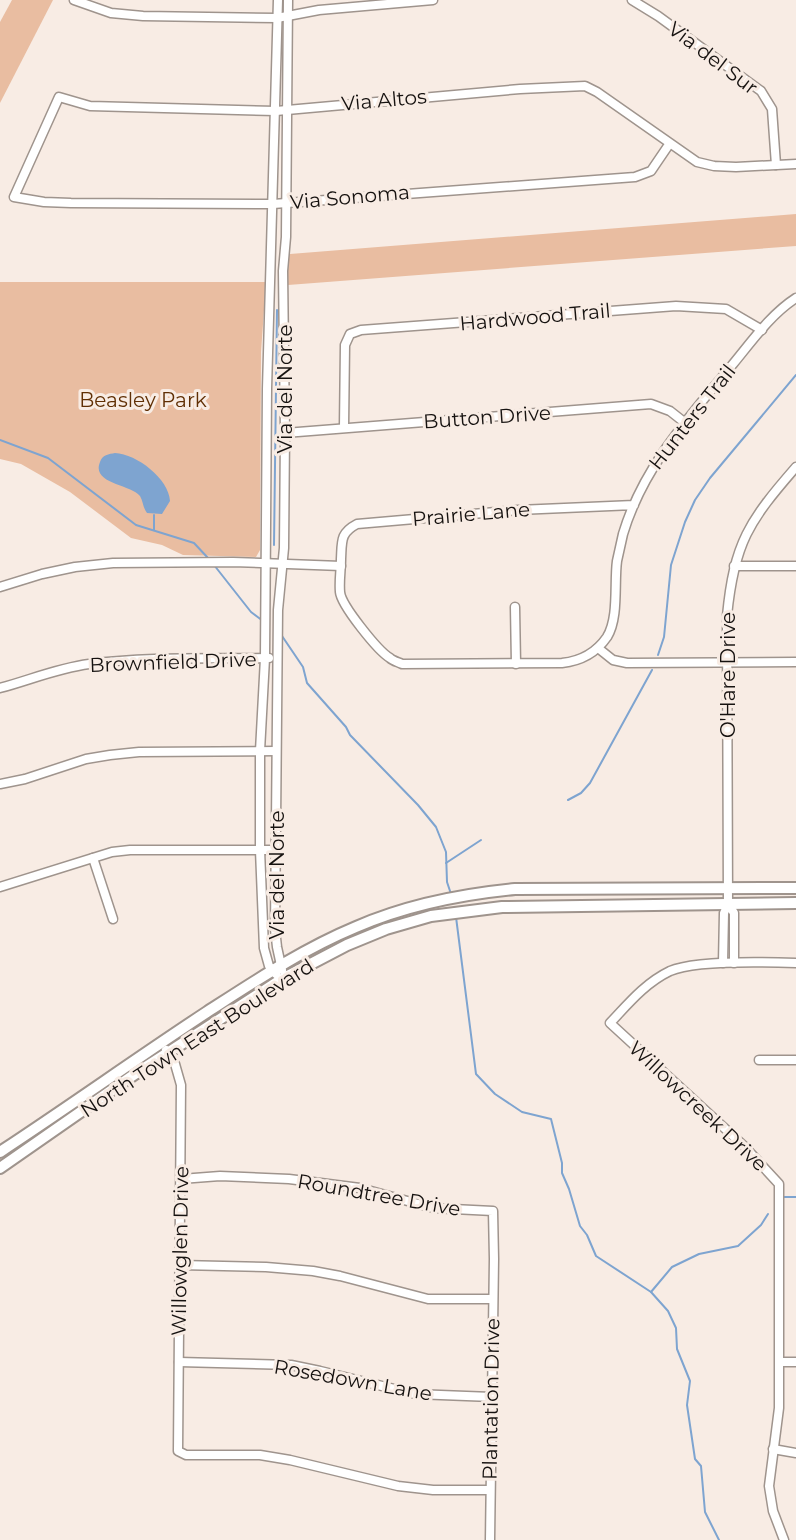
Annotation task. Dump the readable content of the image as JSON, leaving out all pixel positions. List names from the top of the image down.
{
  "streets": {
    "main road": ["North Town East Boulevard"],
    "street": [
      "Via del Sur",
      "Via Altos",
      "Via Sonoma",
      "Hardwood Trail",
      "Via del Norte",
      "Button Drive",
      "Hunters Trail",
      "Prairie Lane",
      "Brownfield Drive",
      "O'Hare Drive",
      "Willowcreek Drive",
      "Roundtree Drive",
      "Willowglen Drive",
      "Rosedown Lane",
      "Plantation Drive"
    ]
  },
  "crossings": [
    ["Via del Sur", "Via Altos"],
    ["Via Altos", "Via Sonoma"],
    ["Via Altos", "Via del Norte"],
    ["Via Sonoma", "Via del Norte"],
    ["Hardwood Trail", "Button Drive"],
    ["Hardwood Trail", "Hunters Trail"],
    ["Via del Norte", "Button Drive"],
    ["Via del Norte", "Brownfield Drive"],
    ["Via del Norte", "North Town East Boulevard"],
    ["Button Drive", "Hunters Trail"],
    ["Hunters Trail", "Prairie Lane"],
    ["O'Hare Drive", "North Town East Boulevard"],
    ["North Town East Boulevard", "Willowglen Drive"],
    ["Roundtree Drive", "Willowglen Drive"],
    ["Roundtree Drive", "Plantation Drive"],
    ["Willowglen Drive", "Rosedown Lane"],
    ["Willowglen Drive", "Plantation Drive"],
    ["Rosedown Lane", "Plantation Drive"]
  ],
  "parks": ["Beasley Park"]
}
